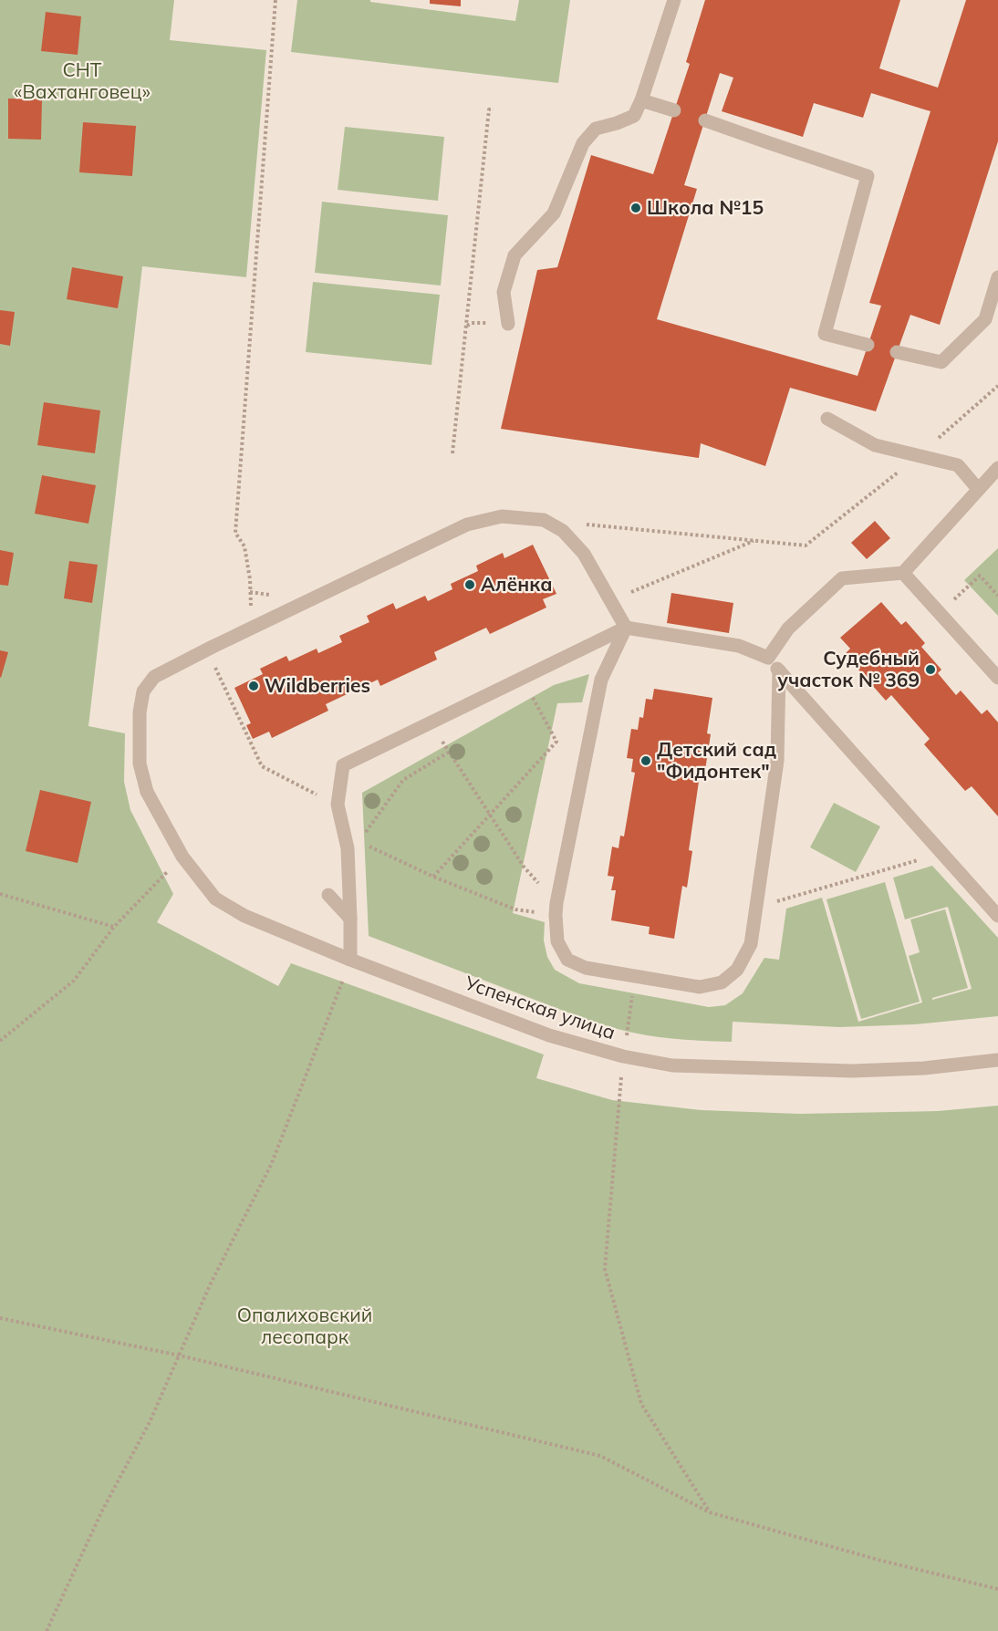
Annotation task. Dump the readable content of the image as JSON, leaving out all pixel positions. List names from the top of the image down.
{
  "streets": {
    "street": ["Успенская улица"]
  },
  "parks": ["СНТ «Вахтанговец»", "Опалиховский лесопарк"],
  "places": [
    "Школа №15",
    "Алёнка",
    "Судебный участок № 369",
    "Wildberries",
    "Детский сад \"Фидонтек\""
  ]
}
